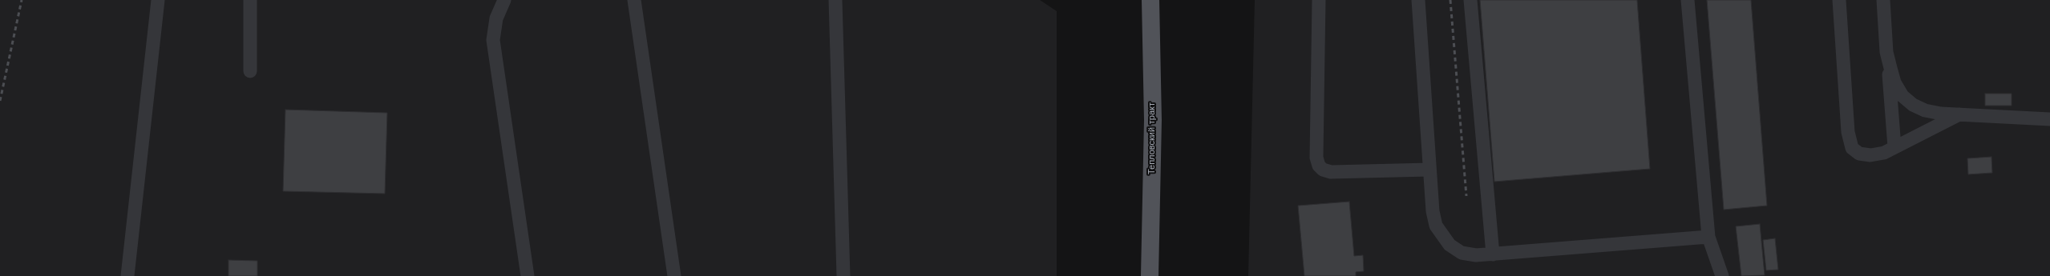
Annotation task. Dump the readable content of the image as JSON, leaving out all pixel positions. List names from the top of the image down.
{
  "streets": {
    "main road": ["Тепловский тракт"]
  }
}
